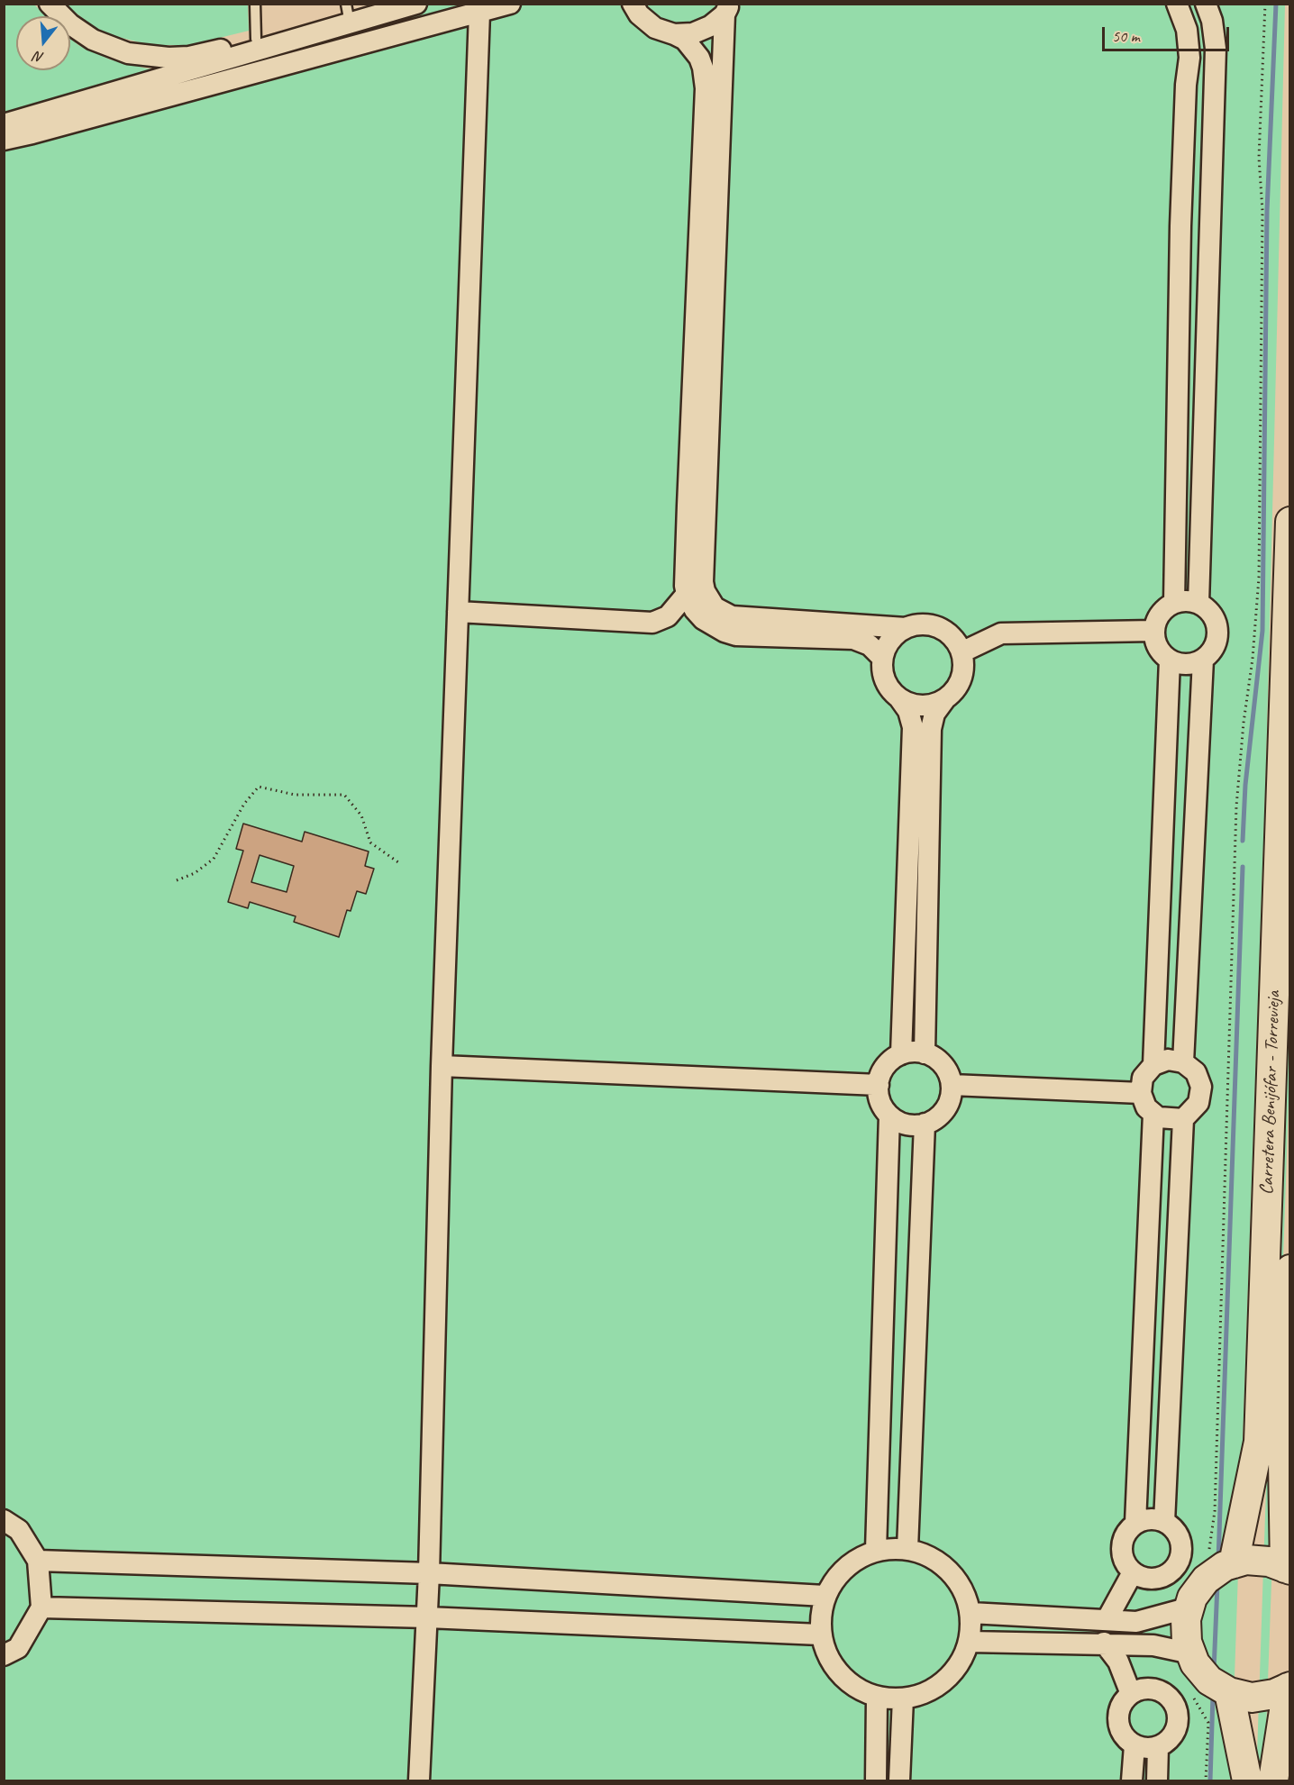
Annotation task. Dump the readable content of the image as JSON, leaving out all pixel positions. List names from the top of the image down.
{
  "streets": {
    "main road": ["Carretera Benijófar - Torrevieja"]
  },
  "scale_bar": "50 m",
  "north": "bottom"
}
